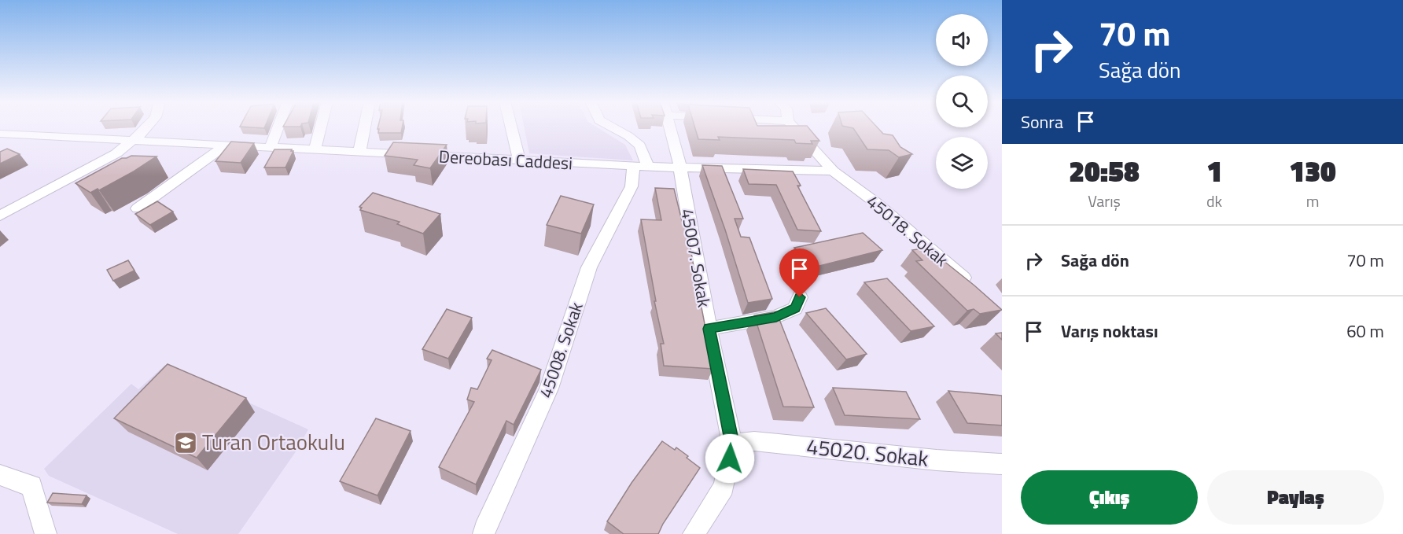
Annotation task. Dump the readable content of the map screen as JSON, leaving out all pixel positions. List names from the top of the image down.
{
  "streets": {
    "street": [
      "Dereobası Caddesi",
      "45018. Sokak",
      "45007. Sokak",
      "45008. Sokak",
      "45020. Sokak"
    ]
  },
  "crossings": [
    ["Dereobası Caddesi", "45018. Sokak"],
    ["Dereobası Caddesi", "45007. Sokak"],
    ["Dereobası Caddesi", "45008. Sokak"],
    ["45007. Sokak", "45020. Sokak"]
  ],
  "places": {
    "school or university": ["Turan Ortaokulu"]
  },
  "page": {
    "turn": ["70 m", "Sağa dön"],
    "then": "Sonra",
    "eta": [
      "20:58",
      "Varış",
      "1",
      "dk",
      "130",
      "m"
    ],
    "list": [
      {
        "name": "Sağa dön",
        "value": "70 m"
      },
      {
        "name": "Varış noktası",
        "value": "60 m"
      }
    ],
    "buttons": ["Çıkış", "Paylaş"]
  }
}
